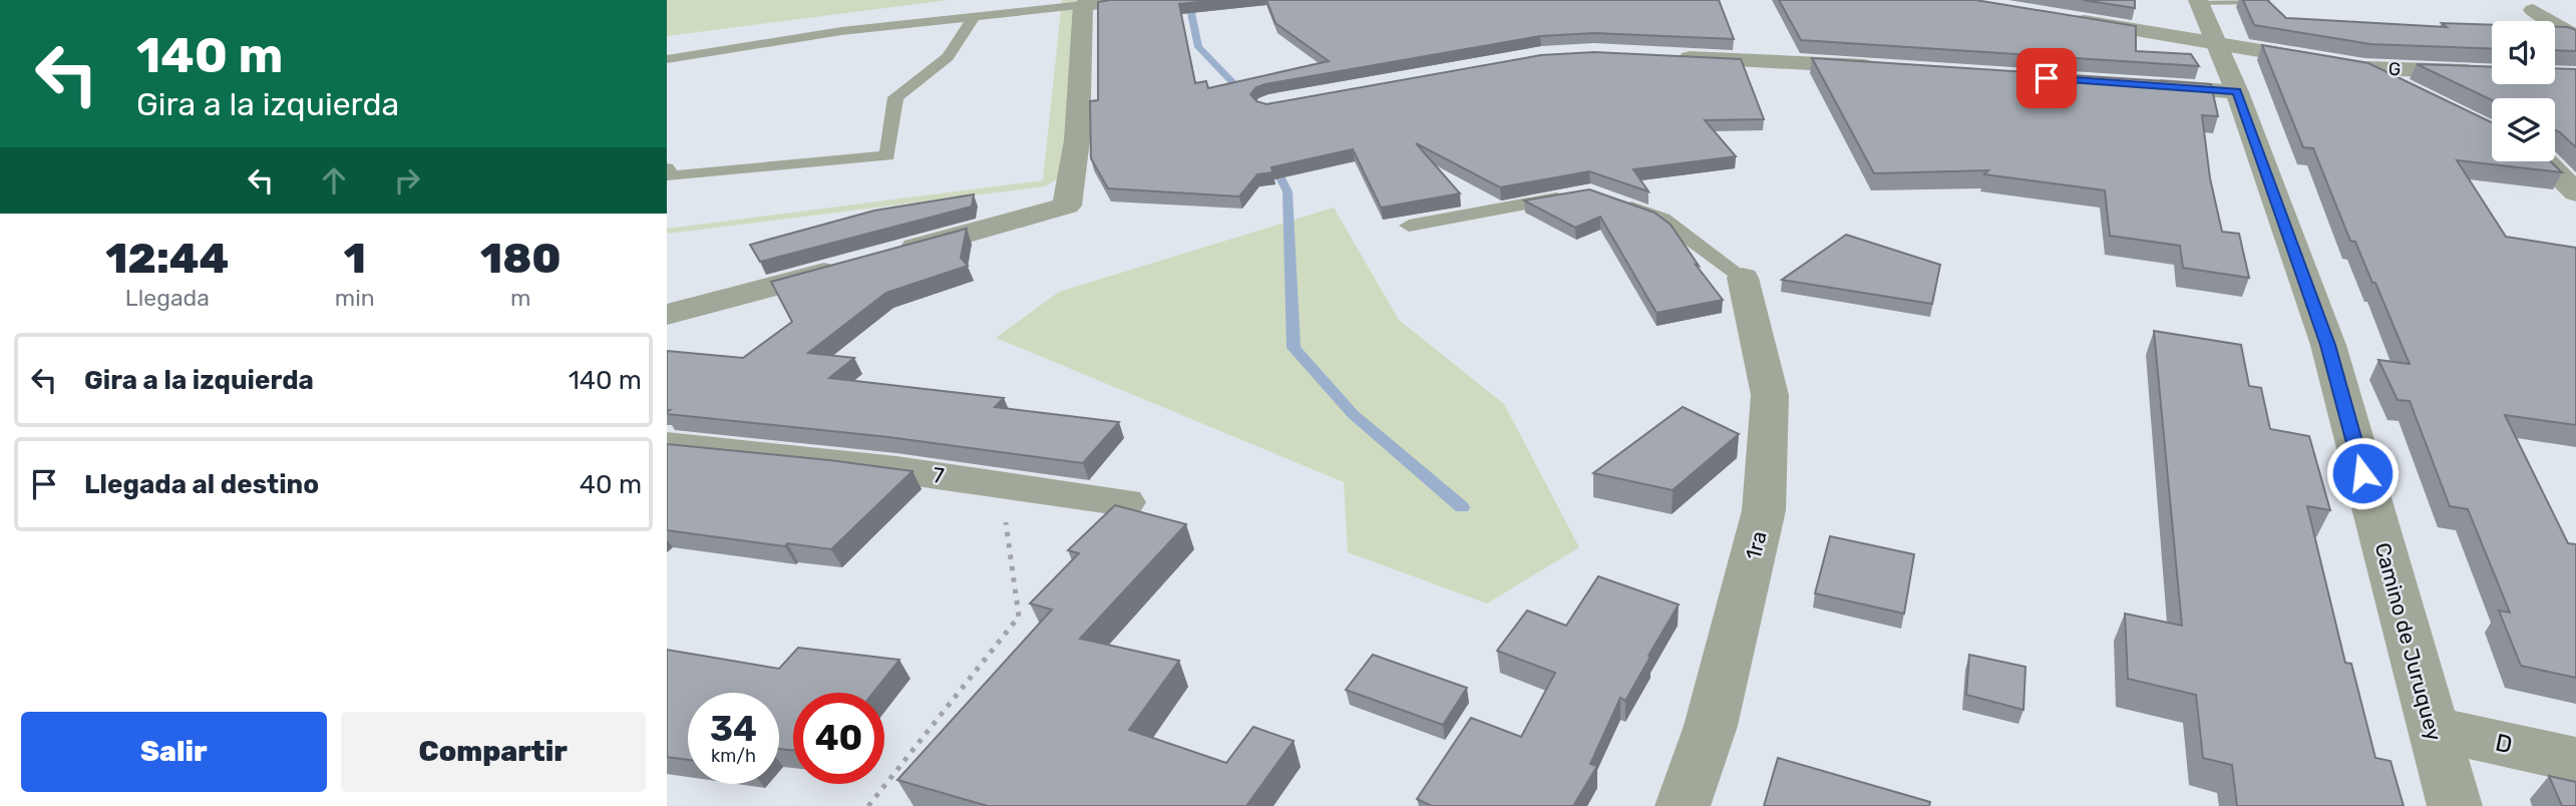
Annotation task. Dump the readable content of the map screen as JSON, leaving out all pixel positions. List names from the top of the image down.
{
  "streets": {
    "street": [
      "G",
      "7",
      "1ra",
      "Camino de Juruquey",
      "D"
    ]
  },
  "crossings": [
    ["G", "Camino de Juruquey"],
    ["Camino de Juruquey", "D"]
  ],
  "page": {
    "turn": ["140 m", "Gira a la izquierda"],
    "eta": [
      "12:44",
      "Llegada",
      "1",
      "min",
      "180",
      "m"
    ],
    "list": [
      {
        "name": "Gira a la izquierda",
        "value": "140 m"
      },
      {
        "name": "Llegada al destino",
        "value": "40 m"
      }
    ],
    "speed": "34 km/h",
    "limit": "40",
    "buttons": ["Salir", "Compartir"]
  }
}
